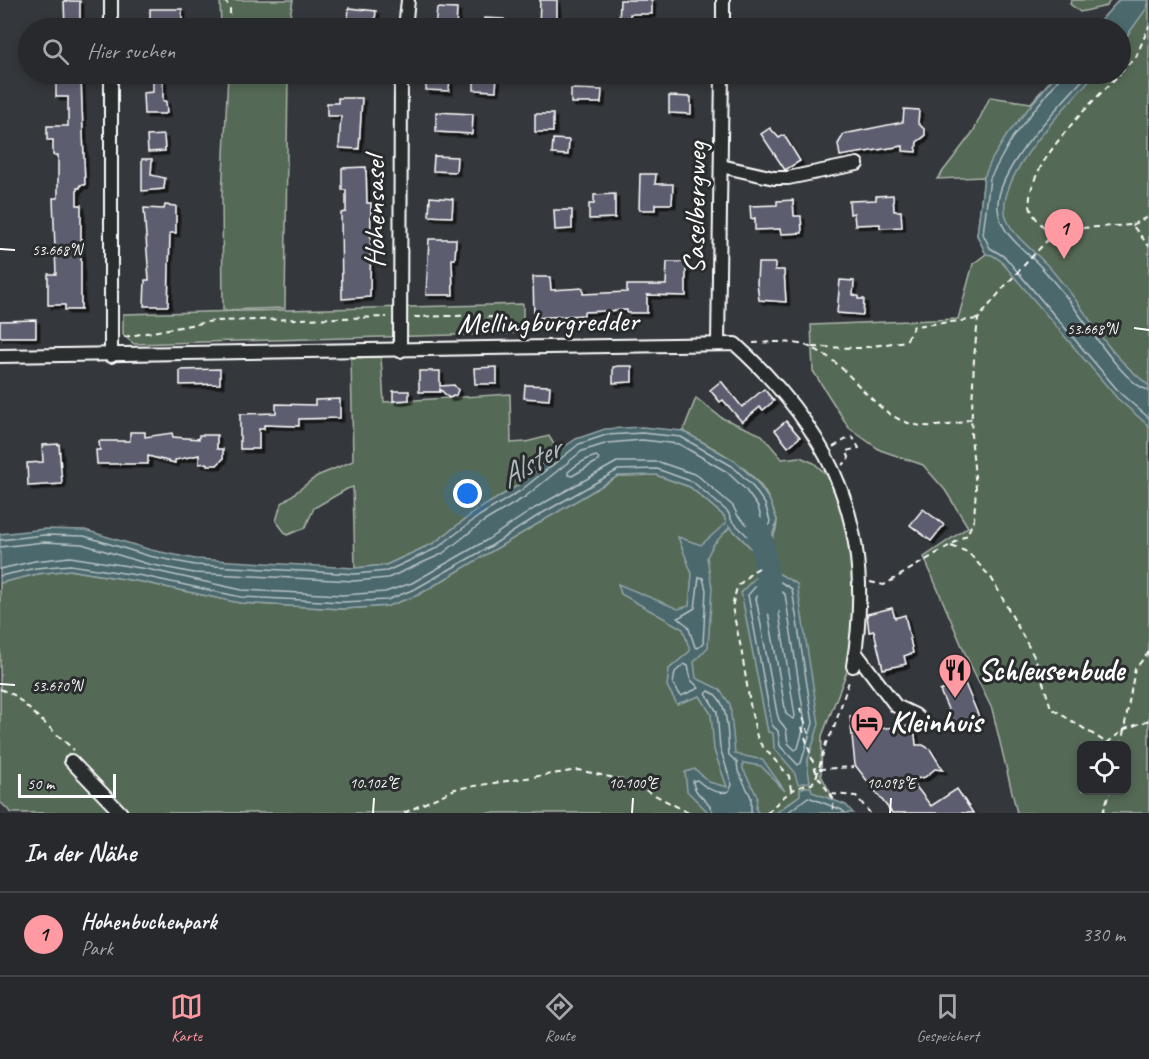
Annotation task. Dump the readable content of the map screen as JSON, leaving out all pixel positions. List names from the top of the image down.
{
  "streets": {
    "street": ["Saselbergweg", "Hohensasel", "Mellingburgredder"]
  },
  "crossings": [
    ["Saselbergweg", "Mellingburgredder"],
    ["Hohensasel", "Mellingburgredder"]
  ],
  "water": ["Alster"],
  "places": {
    "restaurant": ["Schleusenbude"],
    "hotel": ["Kleinhuis"]
  },
  "scale_bar": "50 m",
  "page": {
    "search": "Hier suchen",
    "pins": "1",
    "scale": "50 m",
    "heading": "In der Nähe",
    "list": [
      {
        "mark": "1",
        "name": "Hohenbuchenpark",
        "note": "Park",
        "value": "330 m"
      }
    ],
    "nav": ["Karte", "Route", "Gespeichert"]
  },
  "coordinates": [
    "53.668°N",
    "53.670°N",
    "10.102°E",
    "10.100°E",
    "10.098°E"
  ]
}
